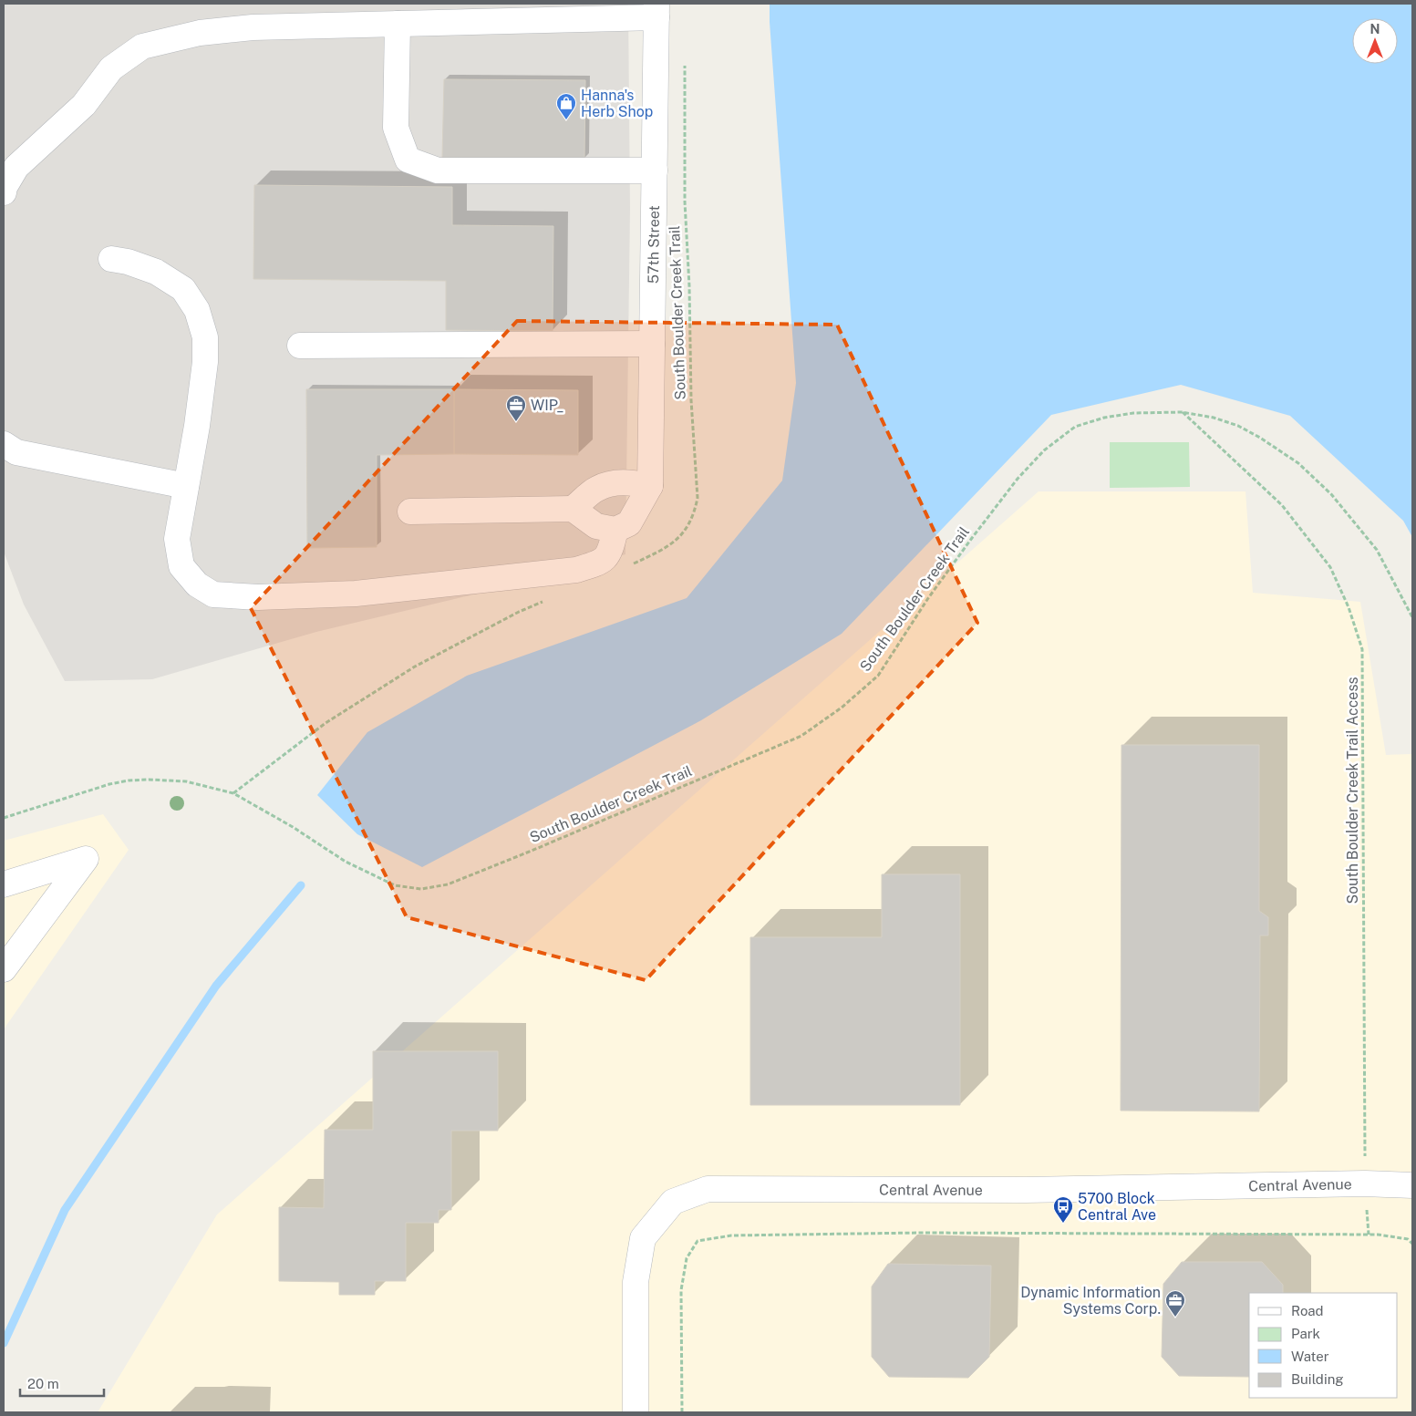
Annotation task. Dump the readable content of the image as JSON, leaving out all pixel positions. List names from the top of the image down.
{
  "streets": {
    "street": ["57th Street", "Central Avenue"],
    "path": ["South Boulder Creek Trail", "South Boulder Creek Trail Access"]
  },
  "crossings": [
    ["South Boulder Creek Trail", "South Boulder Creek Trail Access"],
    ["South Boulder Creek Trail Access", "Central Avenue"]
  ],
  "places": {
    "shop": ["Hanna's Herb Shop"],
    "office": ["WIP_", "Dynamic Information Systems Corp."],
    "bus stop": ["5700 Block Central Ave"]
  },
  "legend": [
    "Road",
    "Park",
    "Water",
    "Building"
  ],
  "scale_bar": "20 m",
  "north": "top"
}
